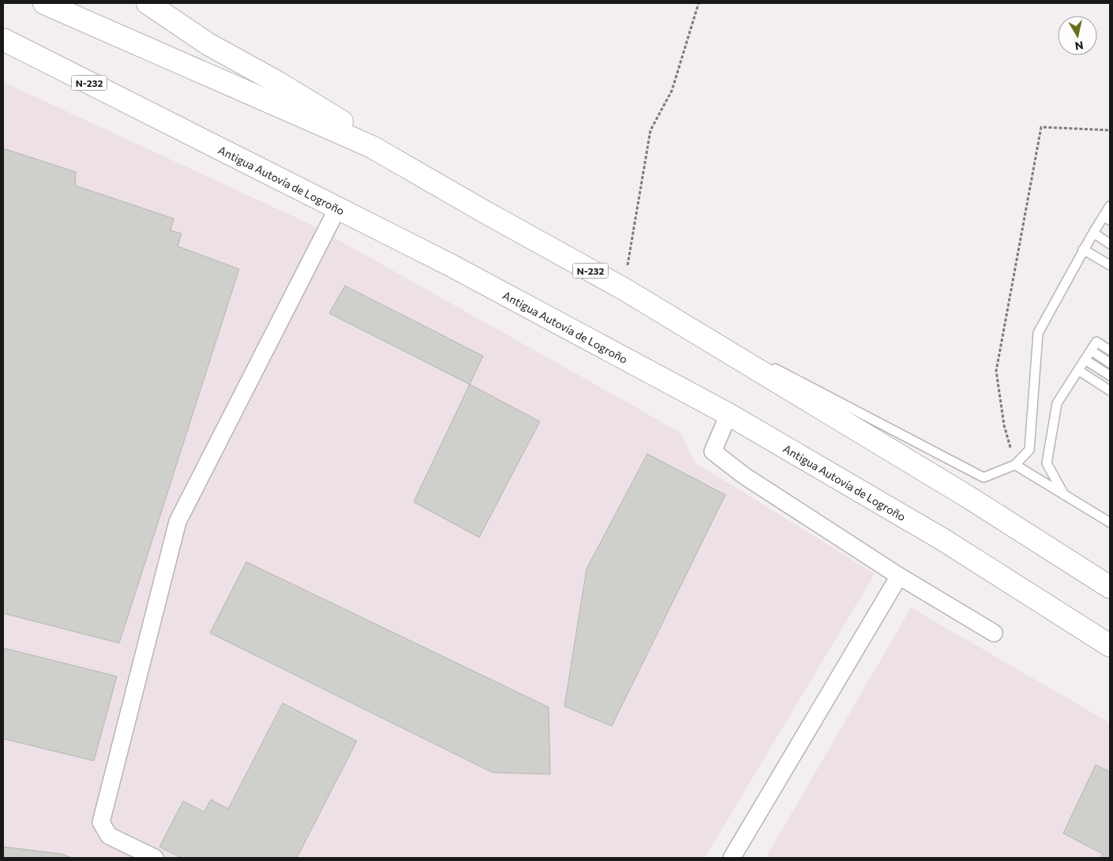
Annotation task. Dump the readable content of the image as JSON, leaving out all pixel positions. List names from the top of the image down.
{
  "streets": {
    "highway": ["N-232", "Antigua Autovía de Logroño"]
  },
  "north": "bottom"
}
